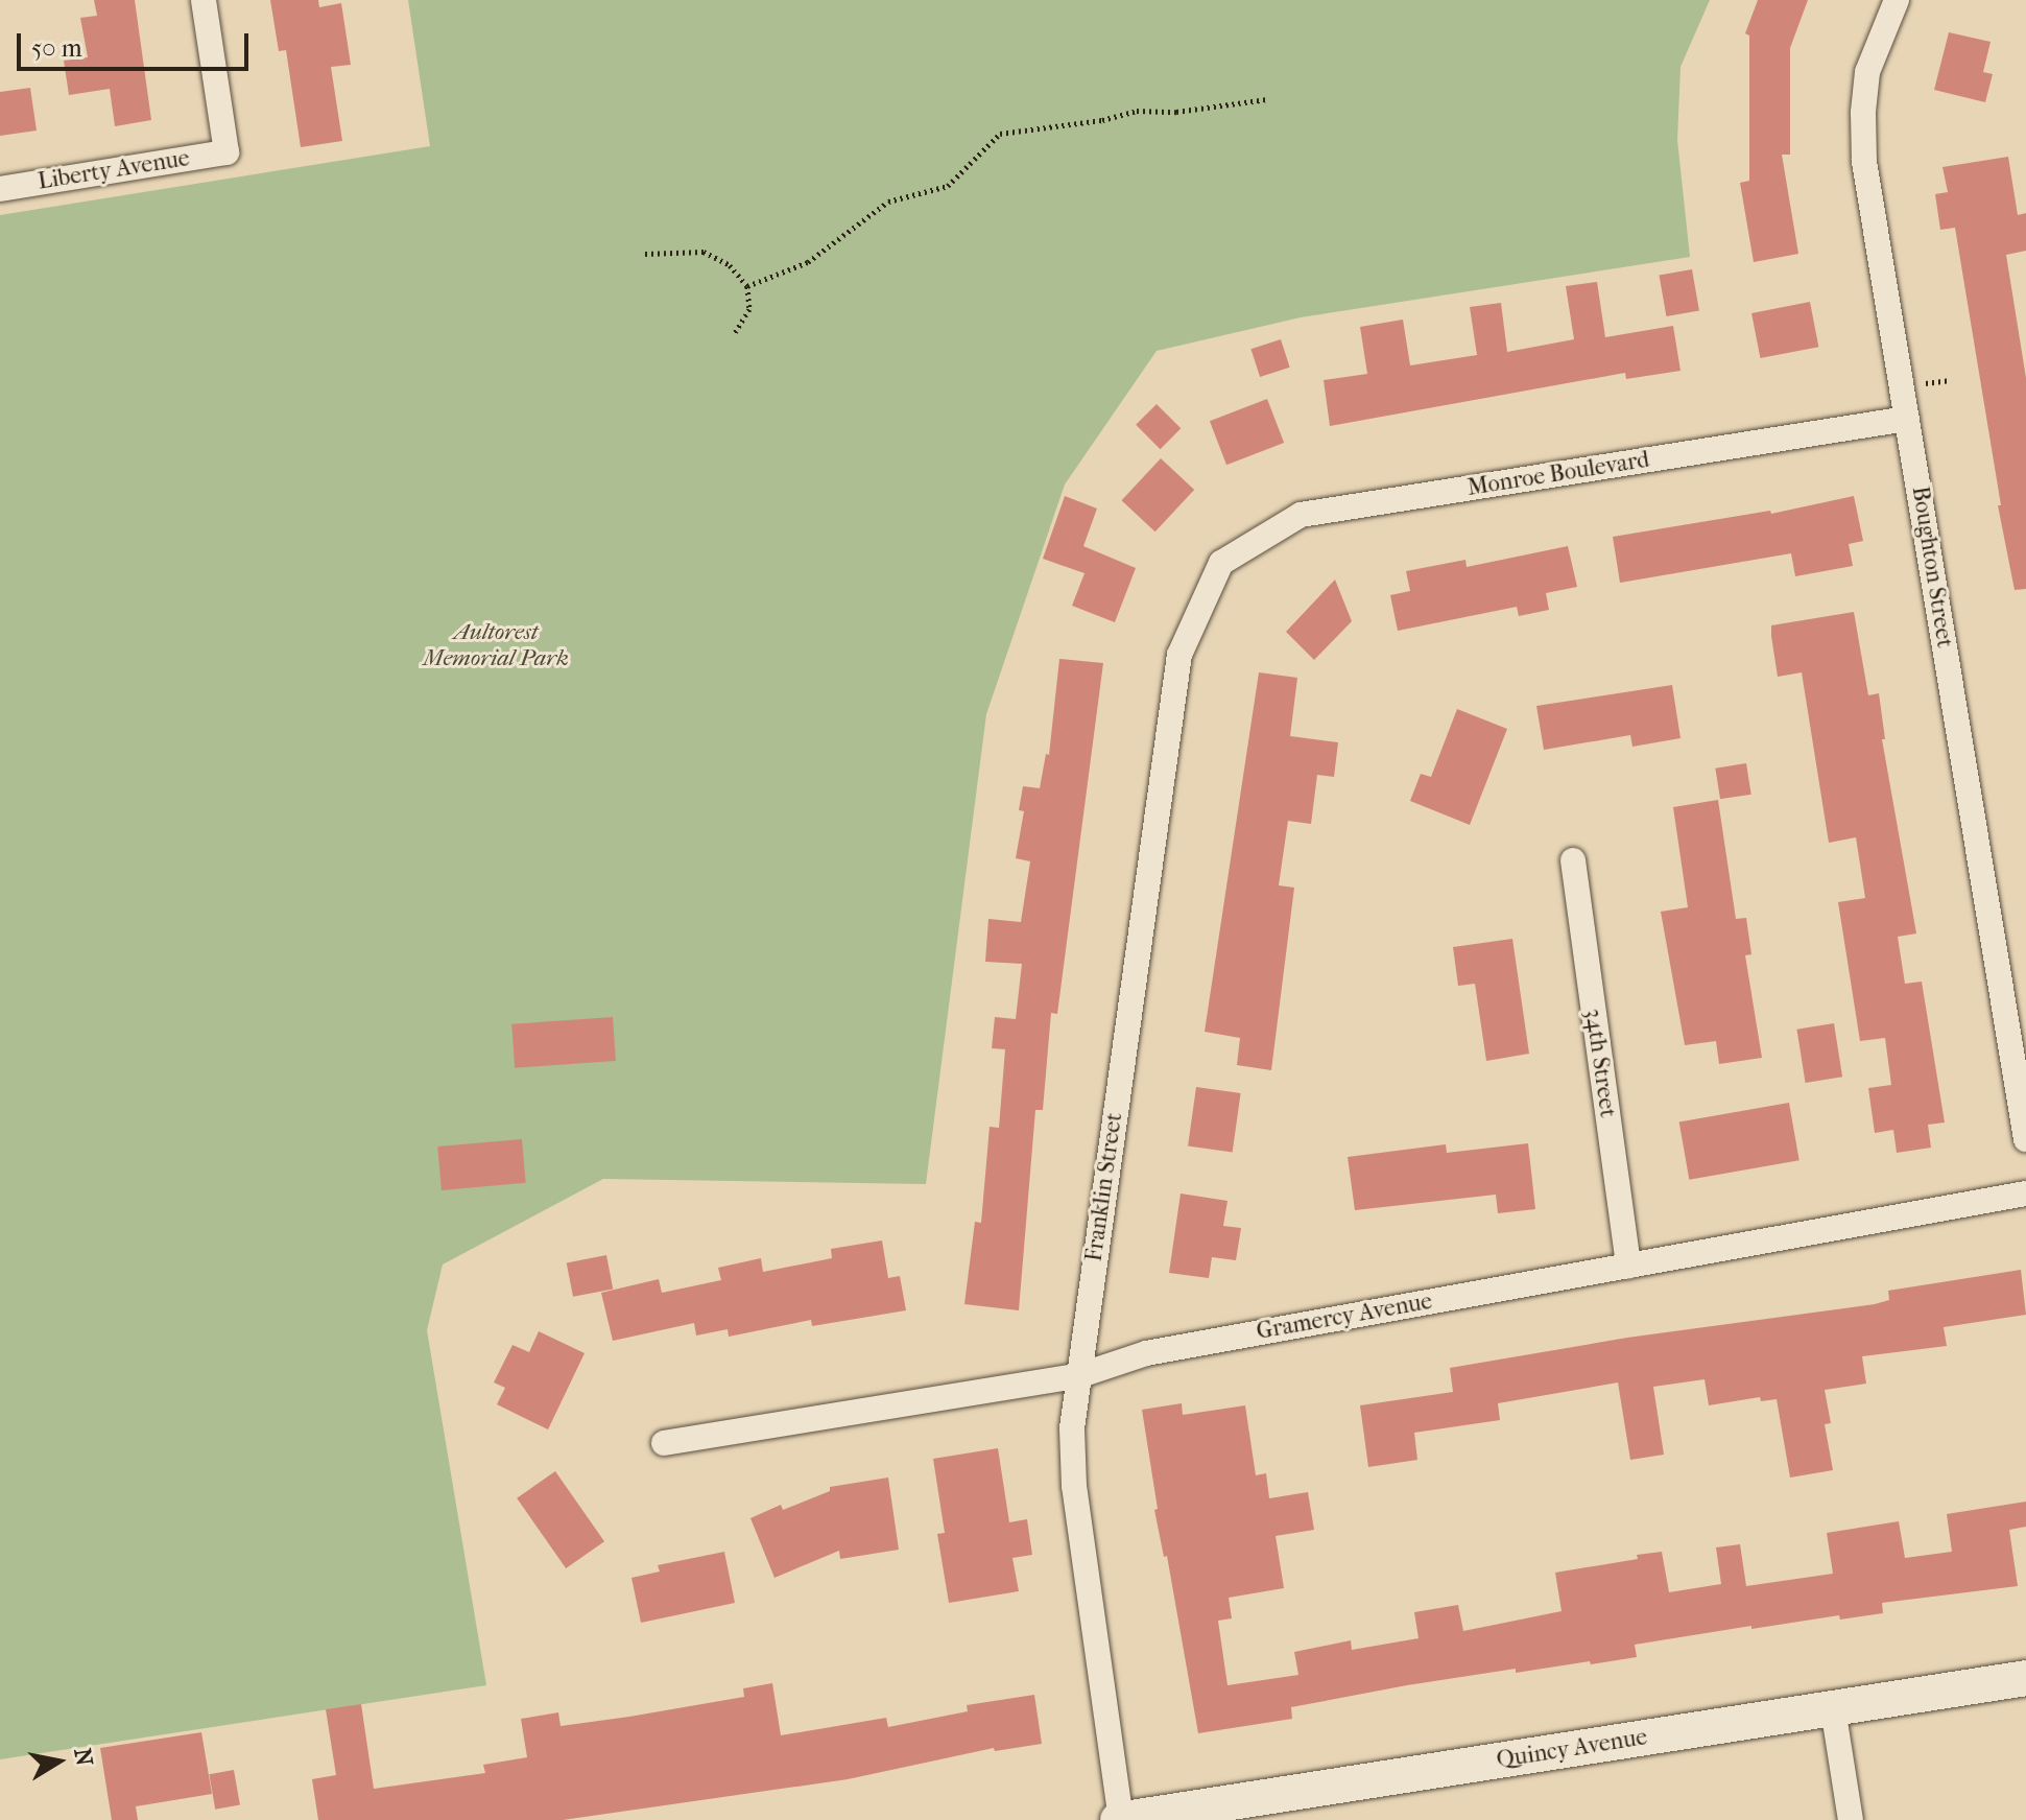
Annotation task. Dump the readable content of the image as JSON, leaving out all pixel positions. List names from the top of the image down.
{
  "streets": {
    "street": [
      "Liberty Avenue",
      "Monroe Boulevard",
      "Boughton Street",
      "34th Street",
      "Franklin Street",
      "Gramercy Avenue",
      "Quincy Avenue"
    ]
  },
  "crossings": [
    ["Monroe Boulevard", "Boughton Street"],
    ["Monroe Boulevard", "Franklin Street"],
    ["34th Street", "Gramercy Avenue"],
    ["Franklin Street", "Gramercy Avenue"],
    ["Franklin Street", "Quincy Avenue"]
  ],
  "parks": ["Aultorest Memorial Park"],
  "scale_bar": "50 m",
  "north": "right"
}
